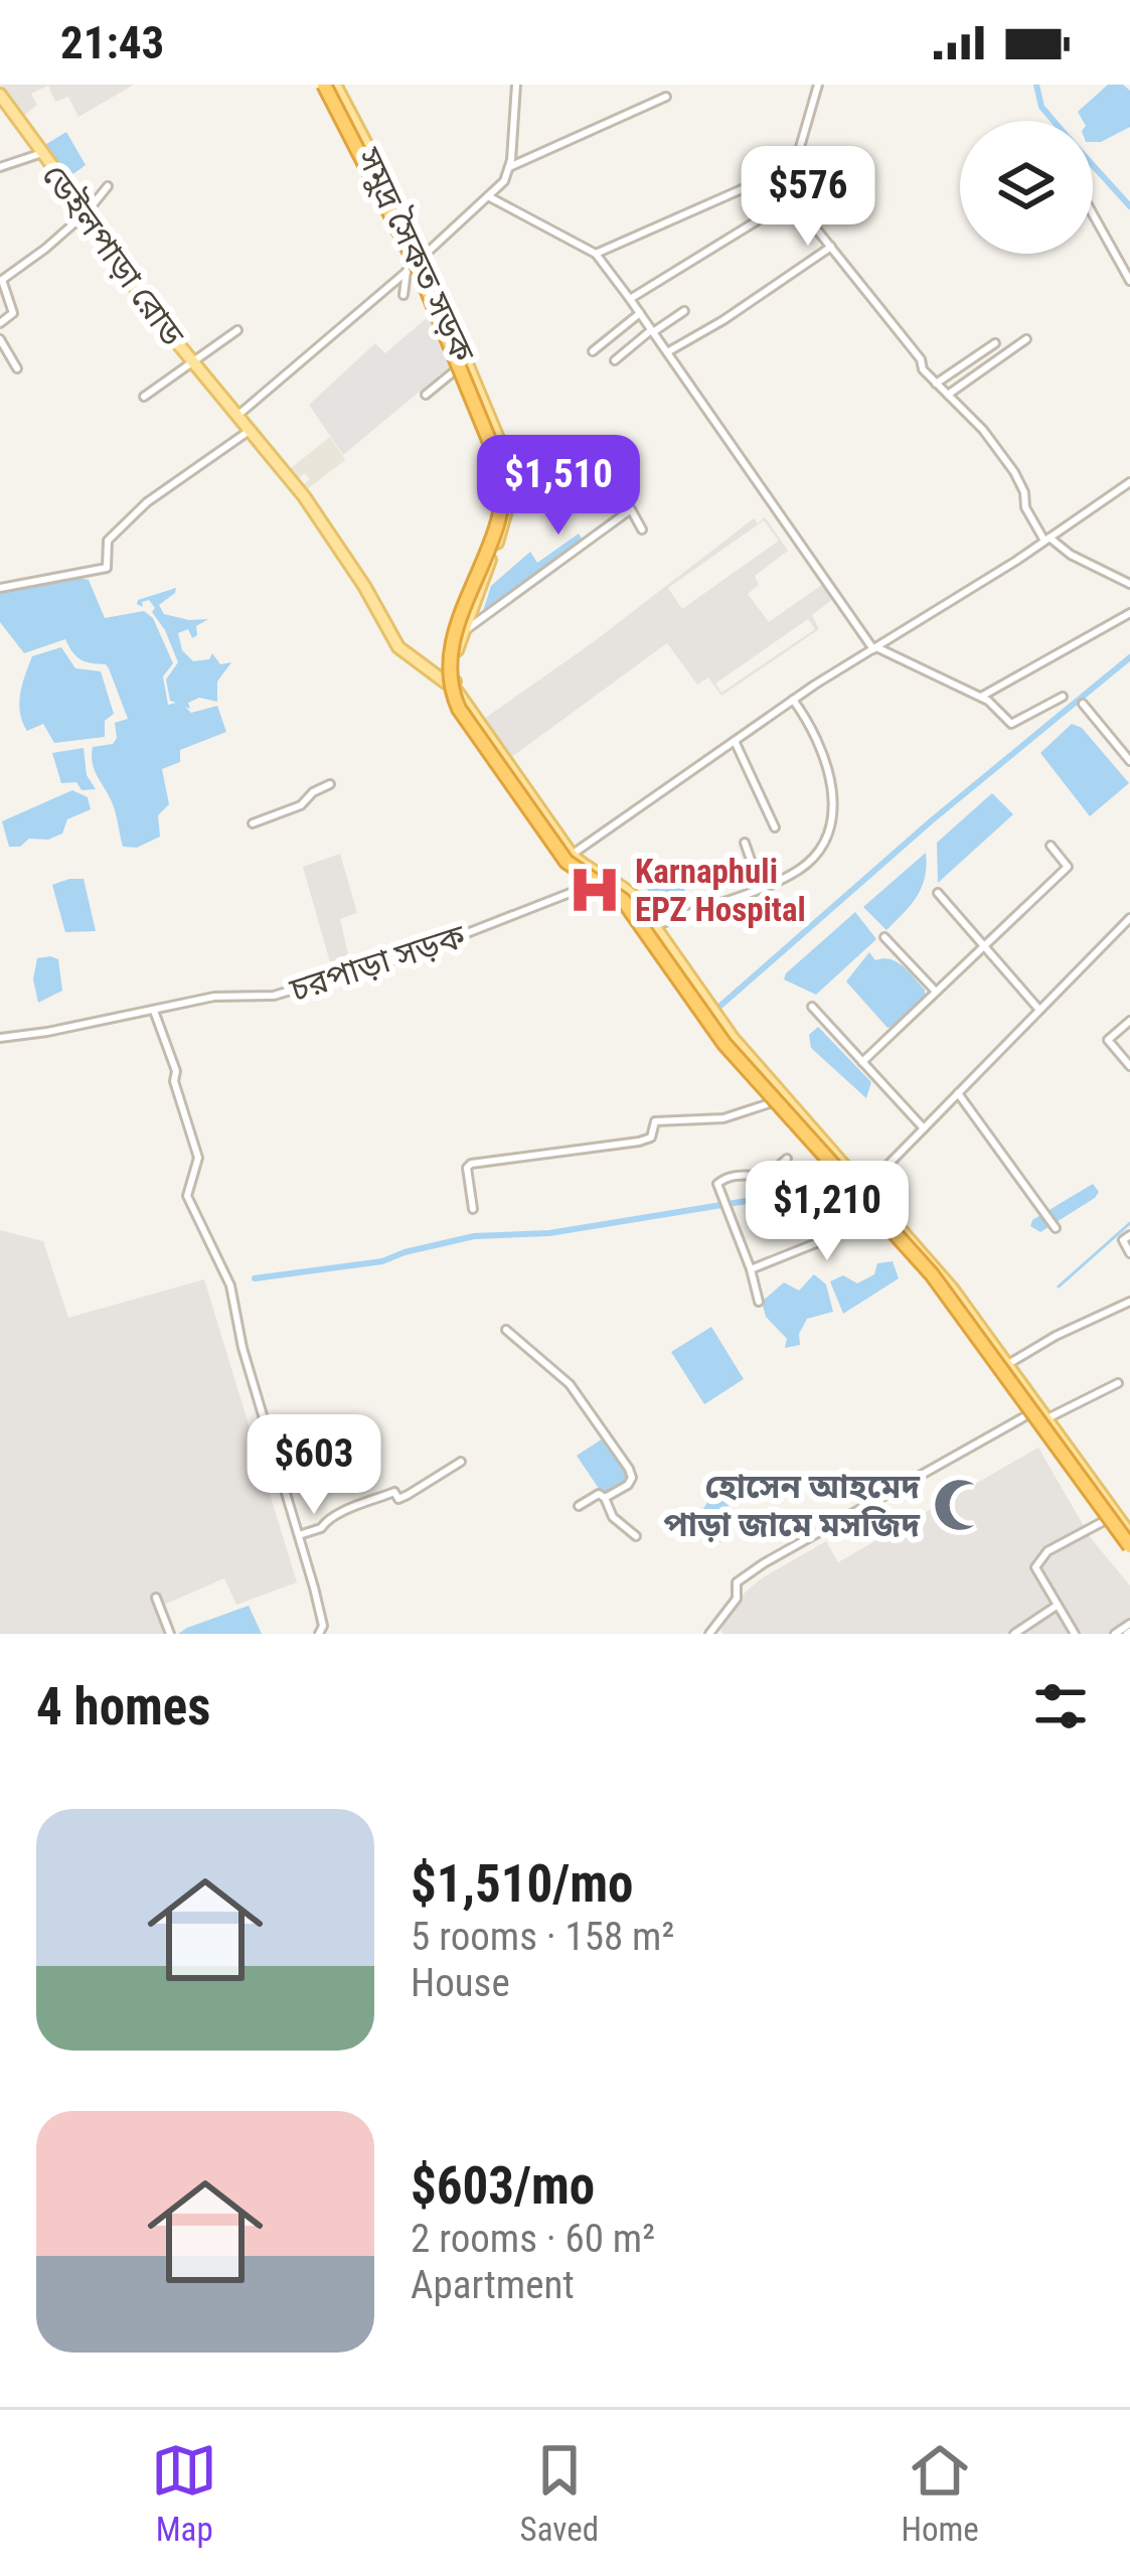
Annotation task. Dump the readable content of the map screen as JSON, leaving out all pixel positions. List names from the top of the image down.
{
  "streets": {
    "main road": ["ডেইলপাড়া রোড", "সমুদ্র সৈকত সড়ক"],
    "street": ["চরপাড়া সড়ক"]
  },
  "places": {
    "hospital": ["Karnaphuli EPZ Hospital"],
    "mosque": ["হোসেন আহমেদ পাড়া জামে মসজিদ"]
  },
  "page": {
    "status": "21:43",
    "price": [
      "$576",
      "$1,510",
      "$1,210",
      "$603"
    ],
    "heading": "4 homes",
    "list": [
      {
        "name": "$1,510/mo",
        "note": "5 rooms · 158 m² · House"
      },
      {
        "name": "$603/mo",
        "note": "2 rooms · 60 m² · Apartment"
      }
    ],
    "tabs": ["Map", "Saved", "Home"]
  }
}
